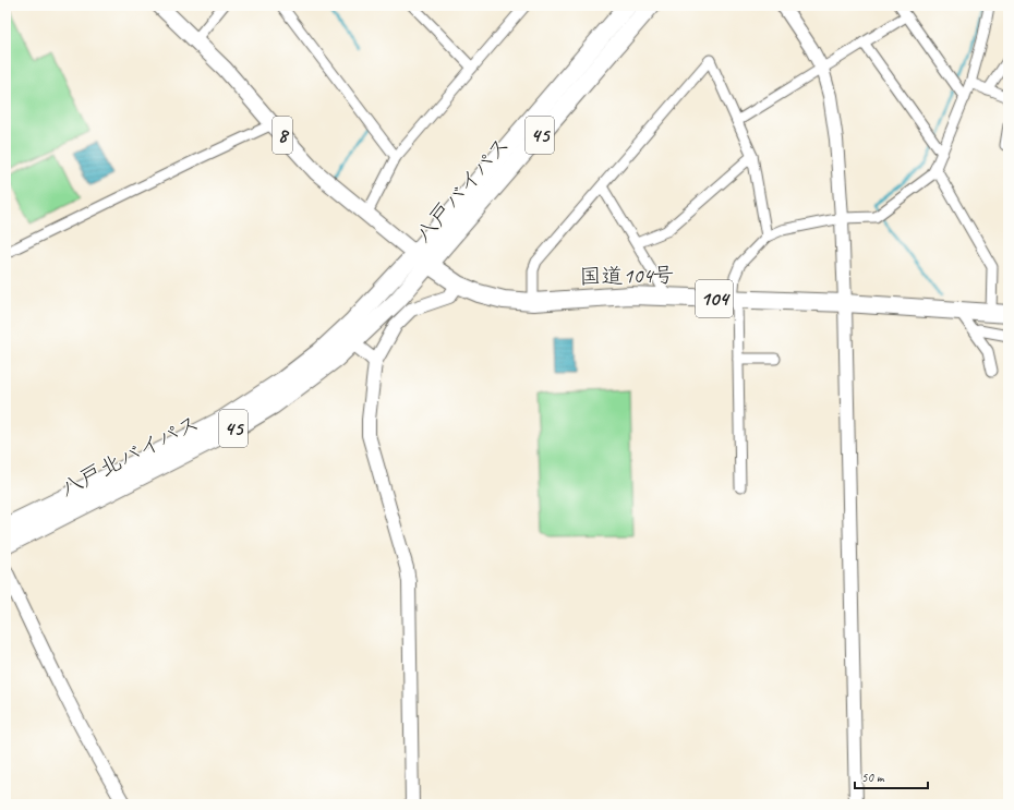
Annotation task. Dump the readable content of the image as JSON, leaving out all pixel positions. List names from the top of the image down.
{
  "streets": {
    "highway": [
      "45",
      "八戸バイパス",
      "国道104号",
      "104",
      "八戸北バイパス"
    ],
    "main road": ["8"]
  },
  "crossings": [
    ["8", "八戸バイパス"],
    ["8", "国道104号"],
    ["8", "八戸北バイパス"],
    ["八戸バイパス", "国道104号"],
    ["八戸バイパス", "八戸北バイパス"],
    ["国道104号", "八戸北バイパス"]
  ],
  "scale_bar": "50 m"
}
